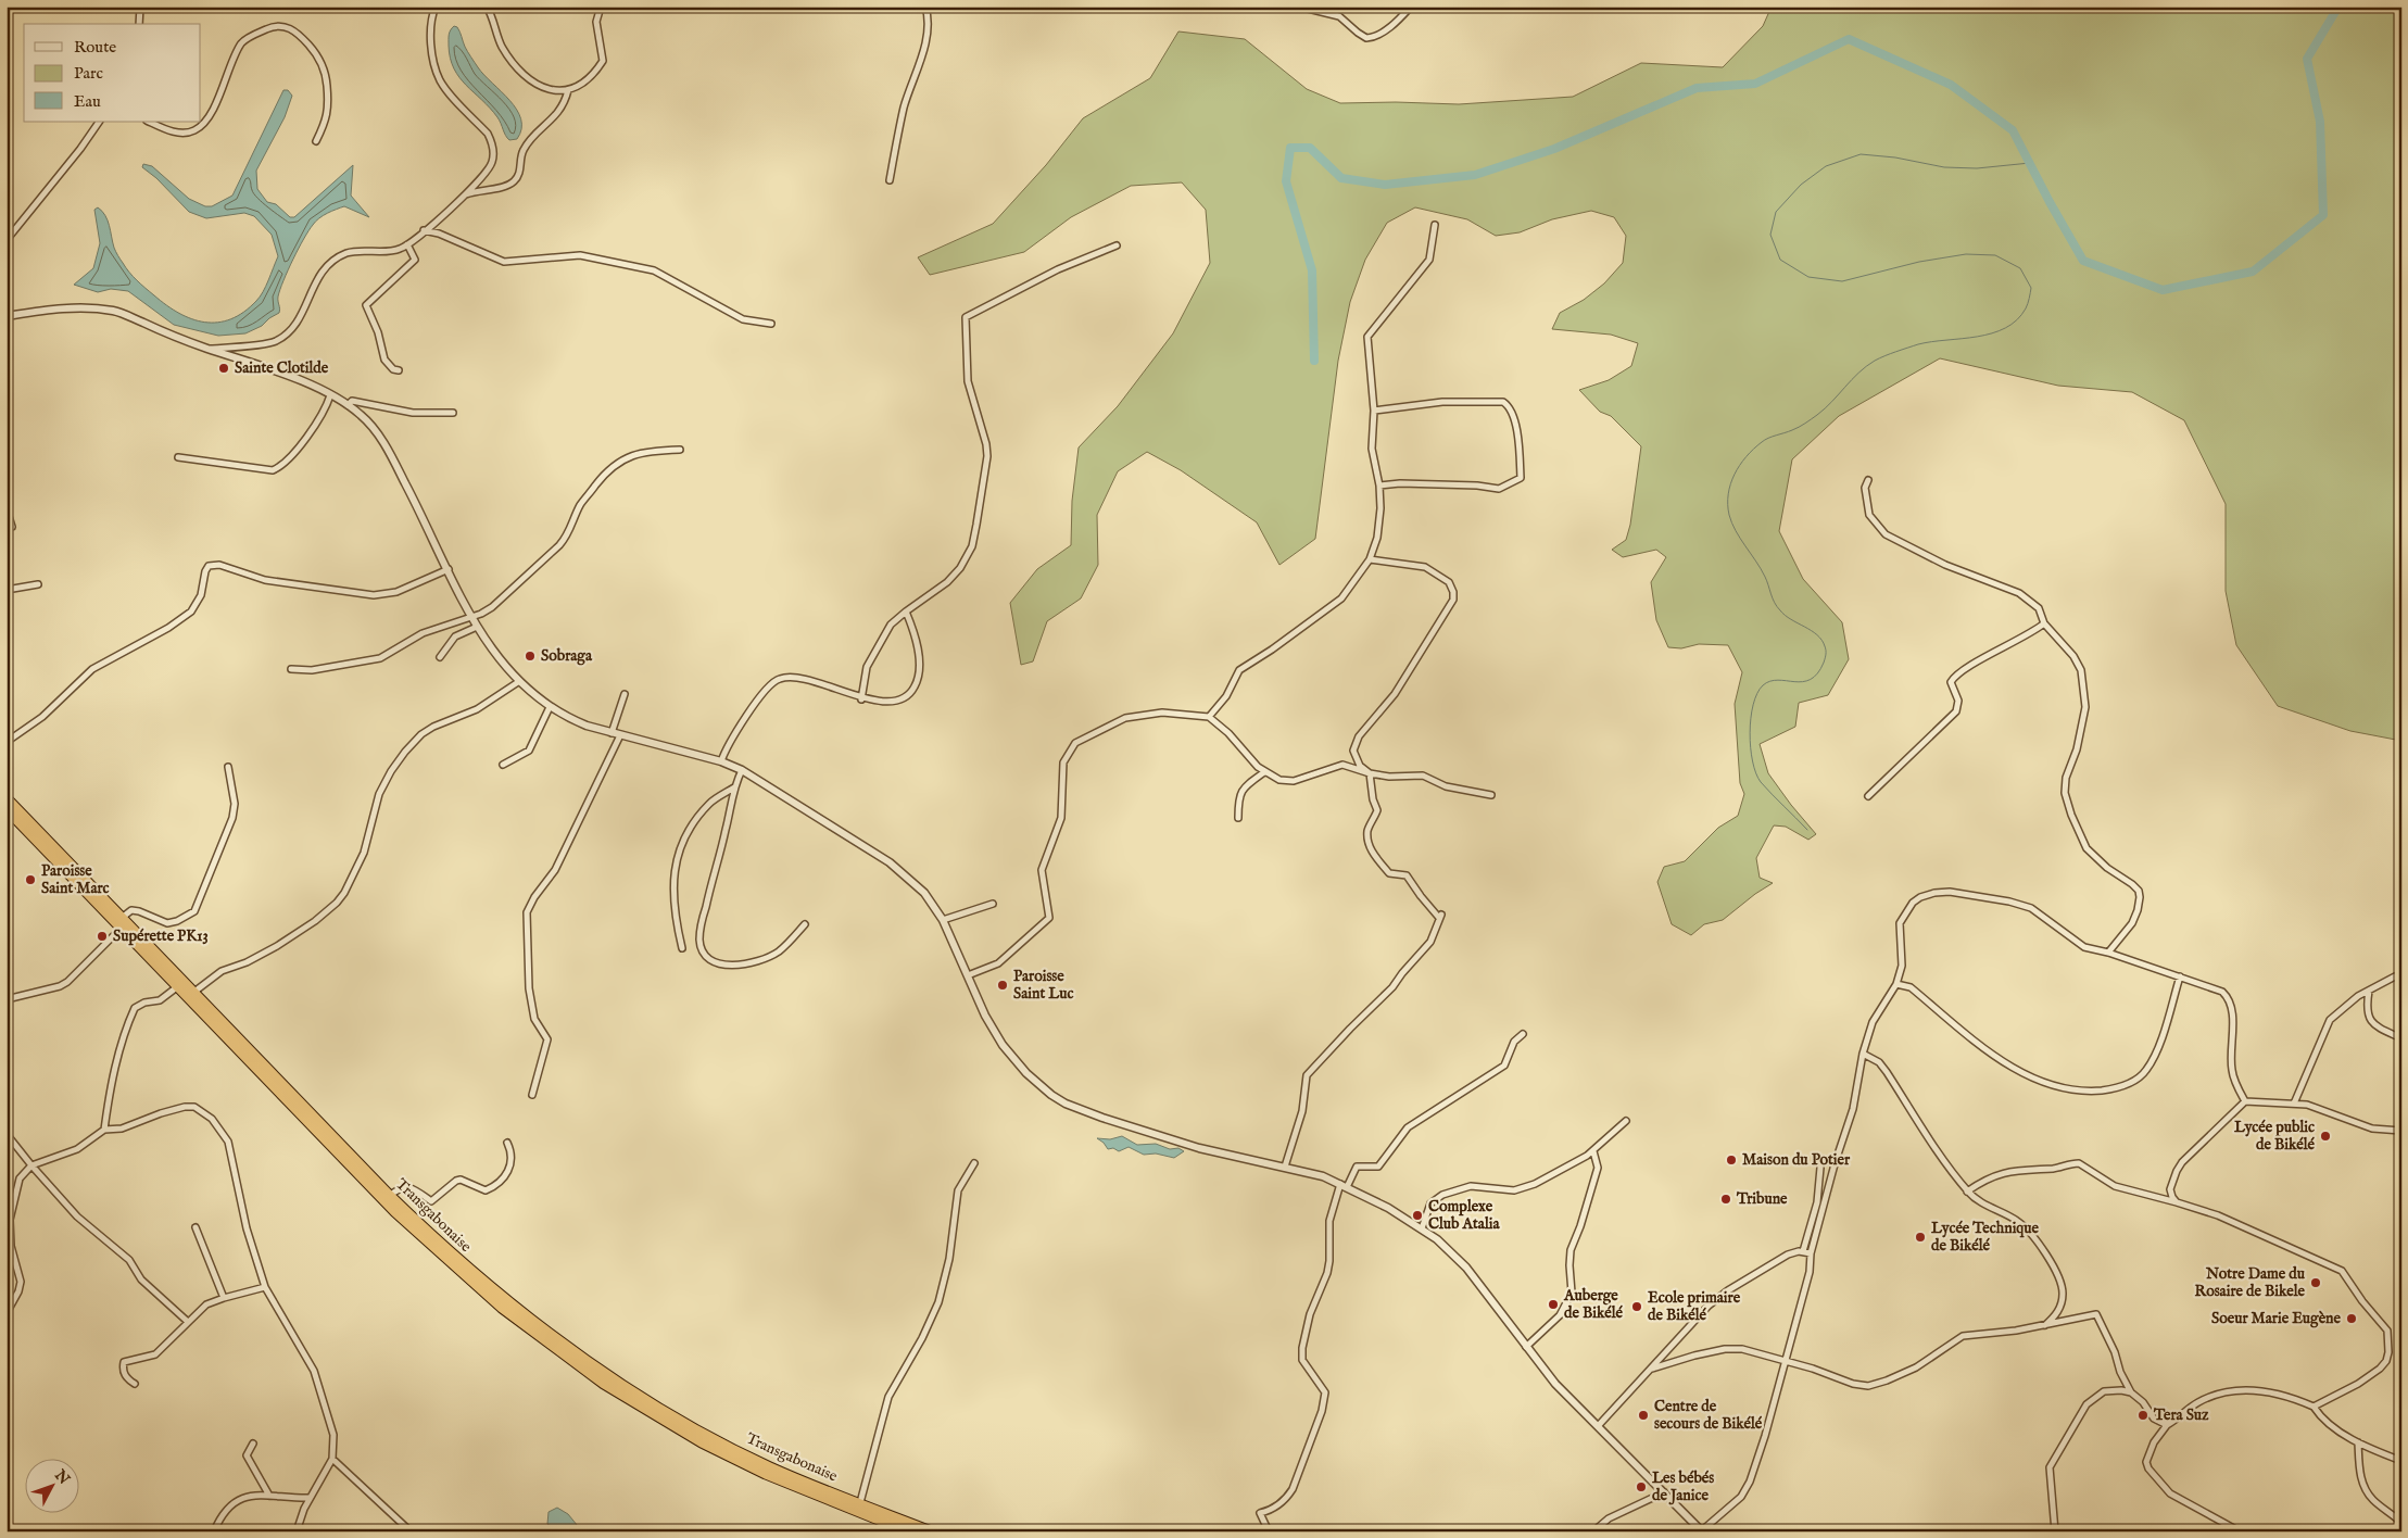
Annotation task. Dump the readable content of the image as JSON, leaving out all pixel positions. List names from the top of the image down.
{
  "streets": {
    "highway": ["Transgabonaise"]
  },
  "places": [
    "Sainte Clotilde",
    "Sobraga",
    "Paroisse Saint Marc",
    "Supérette PK13",
    "Paroisse Saint Luc",
    "Lycée public de Bikélé",
    "Maison du Potier",
    "Tribune",
    "Complexe Club Atalia",
    "Lycée Technique de Bikélé",
    "Notre Dame du Rosaire de Bikele",
    "Auberge de Bikélé",
    "Ecole primaire de Bikélé",
    "Soeur Marie Eugène",
    "Centre de secours de Bikélé",
    "Tera Suz",
    "Les bébés de Janice"
  ],
  "legend": ["Route", "Parc", "Eau"],
  "north": "top right"
}
